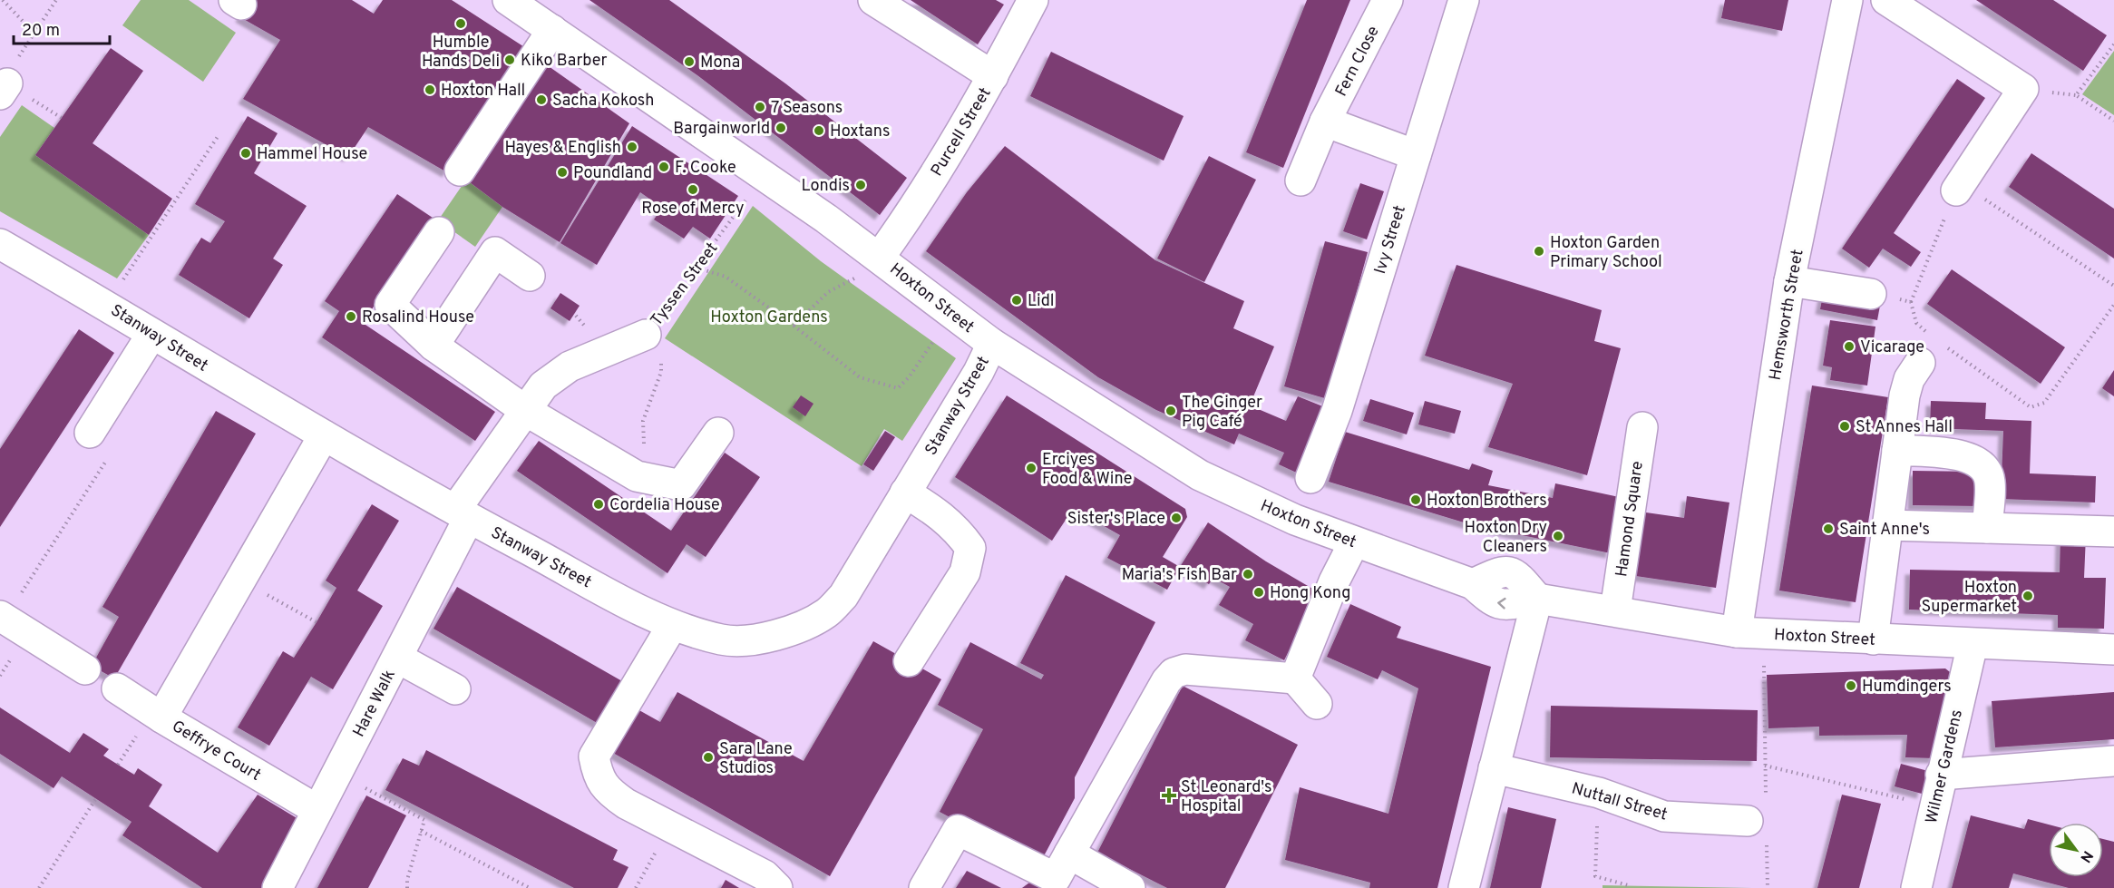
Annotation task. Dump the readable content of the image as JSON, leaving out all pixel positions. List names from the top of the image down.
{
  "streets": {
    "street": [
      "Fern Close",
      "Purcell Street",
      "Ivy Street",
      "Tyssen Street",
      "Hoxton Street",
      "Hemsworth Street",
      "Stanway Street",
      "Hamond Square",
      "Hare Walk",
      "Geffrye Court",
      "Wilmer Gardens",
      "Nuttall Street"
    ]
  },
  "crossings": [
    ["Purcell Street", "Hoxton Street"],
    ["Tyssen Street", "Hoxton Street"],
    ["Tyssen Street", "Stanway Street"],
    ["Tyssen Street", "Hare Walk"],
    ["Hoxton Street", "Hemsworth Street"],
    ["Hoxton Street", "Stanway Street"],
    ["Hoxton Street", "Hamond Square"],
    ["Hoxton Street", "Wilmer Gardens"],
    ["Stanway Street", "Hare Walk"],
    ["Hare Walk", "Geffrye Court"]
  ],
  "parks": ["Hoxton Gardens"],
  "places": {
    "other": [
      "Humble Hands Deli",
      "Kiko Barber",
      "Mona",
      "Hoxton Hall",
      "Sacha Kokosh",
      "7 Seasons",
      "Bargainworld",
      "Hoxtans",
      "Hayes & English",
      "Hammel House",
      "F. Cooke",
      "Poundland",
      "Londis",
      "Rose of Mercy",
      "Hoxton Garden Primary School",
      "Lidl",
      "Rosalind House",
      "Vicarage",
      "The Ginger Pig Café",
      "St Annes Hall",
      "Erciyes Food & Wine",
      "Hoxton Brothers",
      "Cordelia House",
      "Sister's Place",
      "Saint Anne's",
      "Hoxton Dry Cleaners",
      "Maria's Fish Bar",
      "Hong Kong",
      "Hoxton Supermarket",
      "Humdingers",
      "Sara Lane Studios"
    ],
    "health": ["St Leonard's Hospital"]
  },
  "scale_bar": "20 m",
  "north": "bottom right"
}
